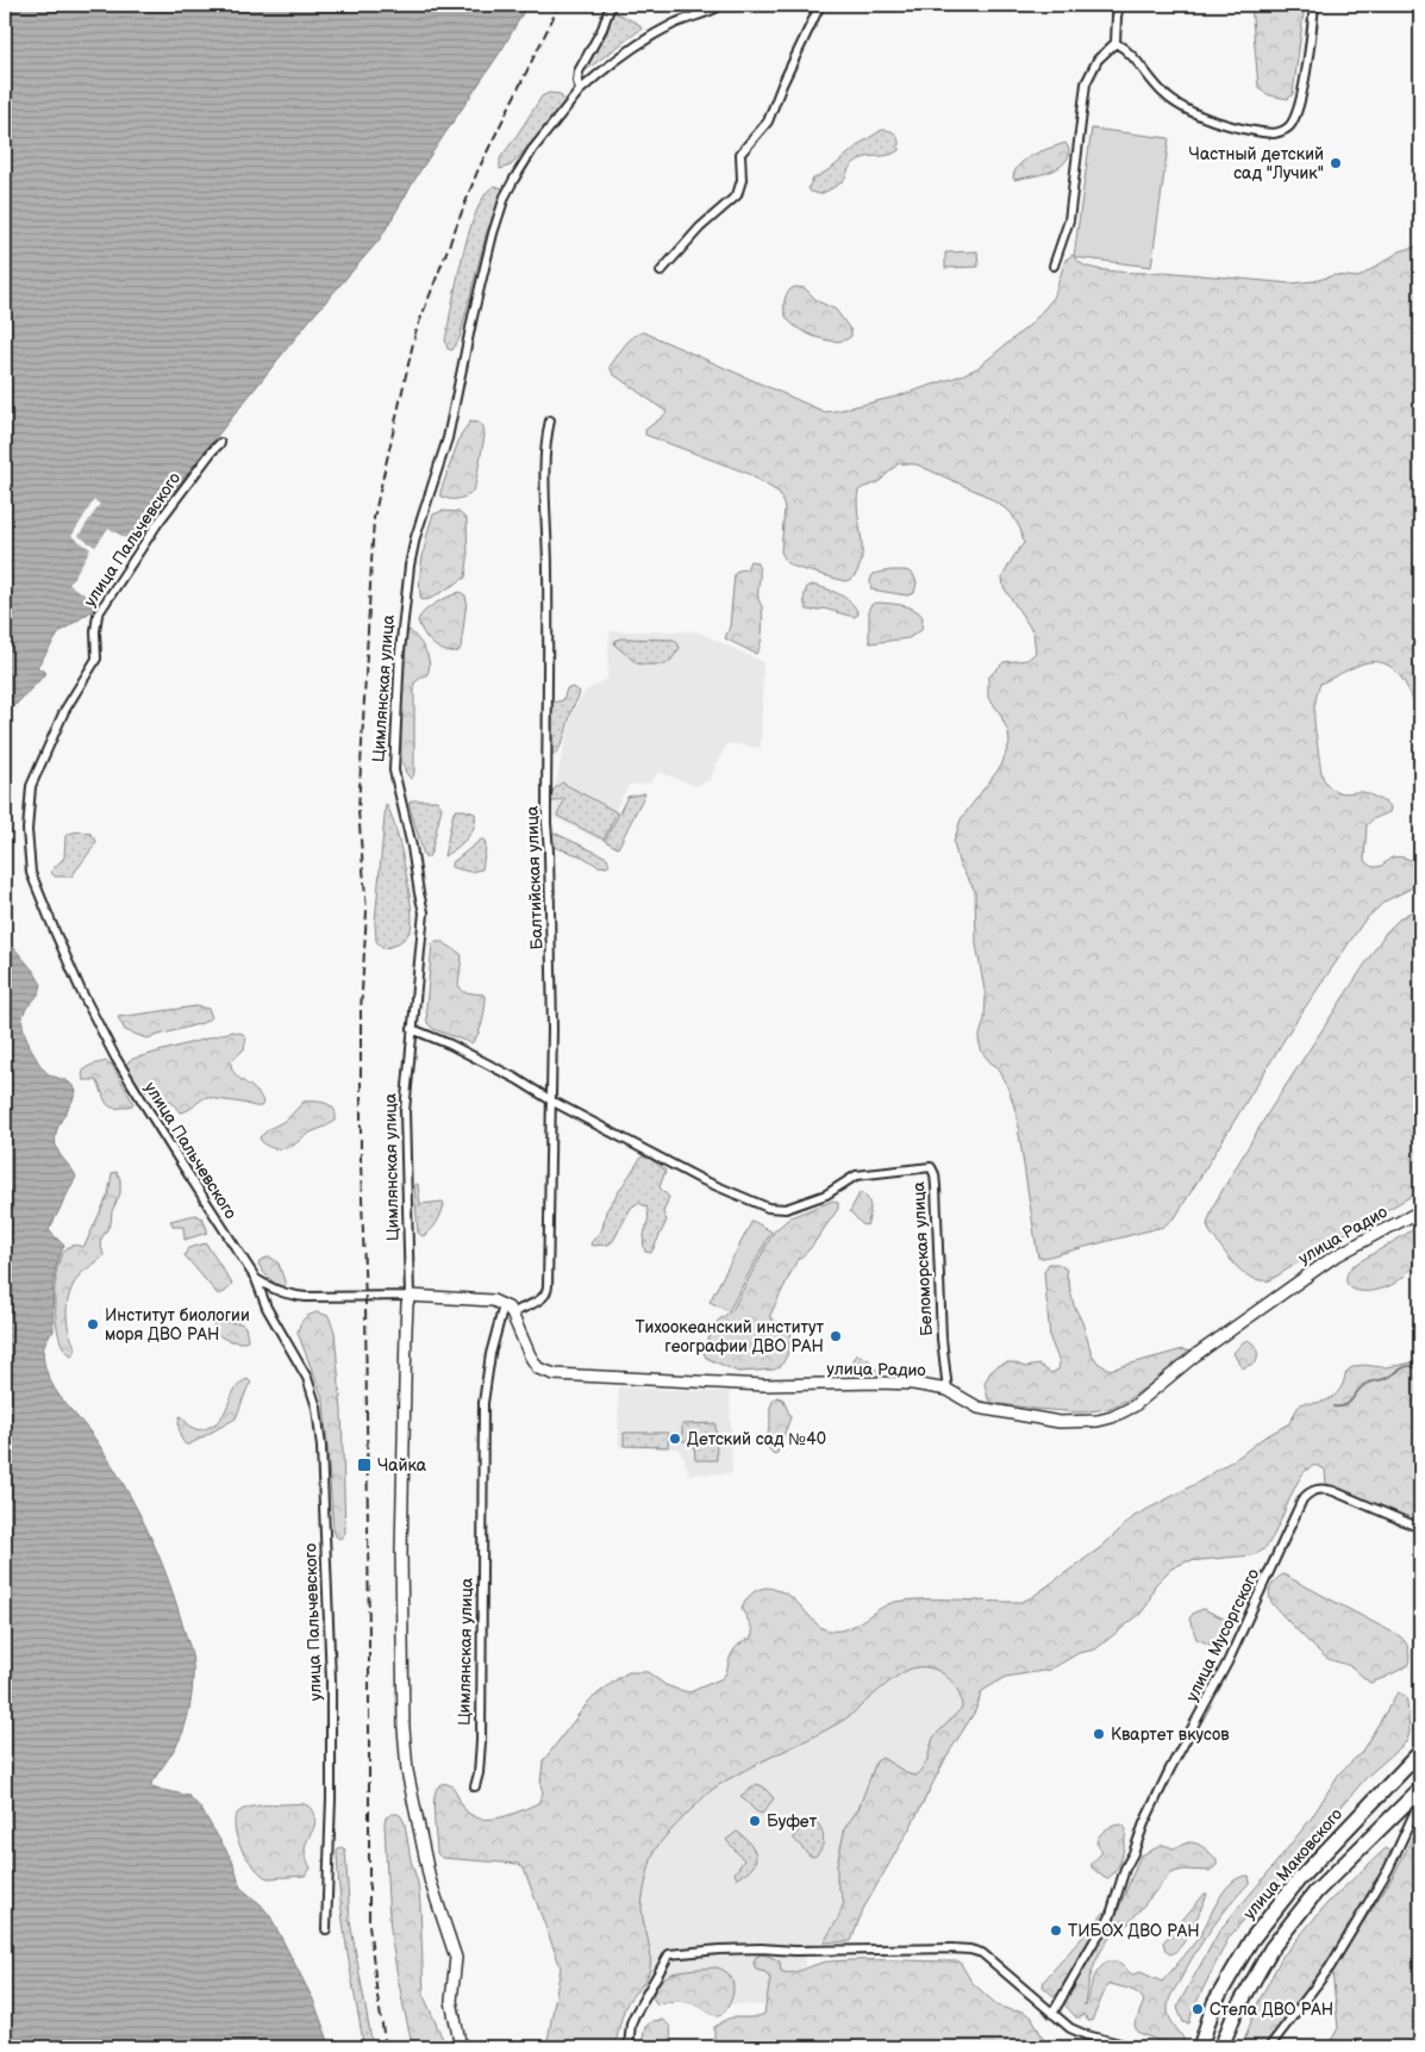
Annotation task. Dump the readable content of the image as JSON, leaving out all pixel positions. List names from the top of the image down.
{
  "streets": {
    "highway": ["улица Маковского"],
    "main road": ["улица Радио"],
    "street": [
      "улица Пальчевского",
      "Цимлянская улица",
      "Балтийская улица",
      "Беломорская улица",
      "улица Мусоргского"
    ]
  },
  "crossings": [
    ["Цимлянская улица", "Балтийская улица"],
    ["Цимлянская улица", "улица Радио"],
    ["Балтийская улица", "улица Радио"],
    ["Балтийская улица", "Беломорская улица"],
    ["улица Радио", "Беломорская улица"]
  ],
  "places": {
    "other": [
      "Частный детский сад \"Лучик\"",
      "Институт биологии моря ДВО РАН",
      "Тихоокеанский институт географии ДВО РАН",
      "Детский сад №40",
      "Квартет вкусов",
      "Буфет",
      "ТИБОХ ДВО РАН",
      "Стела ДВО РАН"
    ],
    "transit": ["Чайка"]
  }
}
